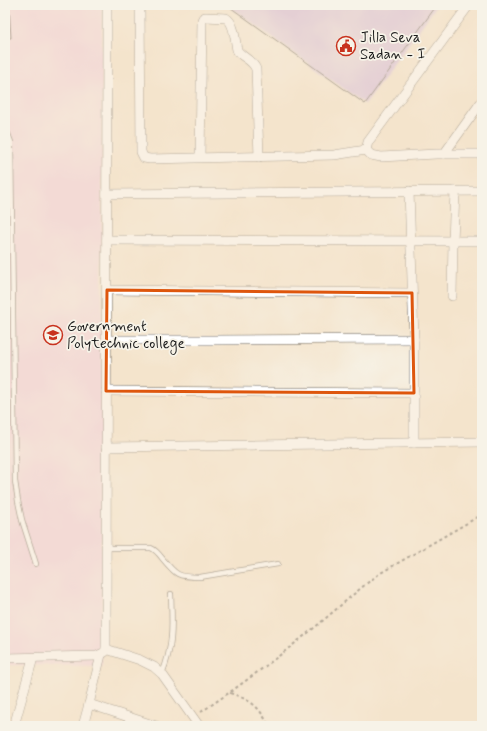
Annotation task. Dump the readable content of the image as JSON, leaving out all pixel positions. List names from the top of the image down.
{
  "places": {
    "public building": ["Jilla Seva Sadan - I"],
    "school or university": ["Government Polytechnic college"]
  }
}
